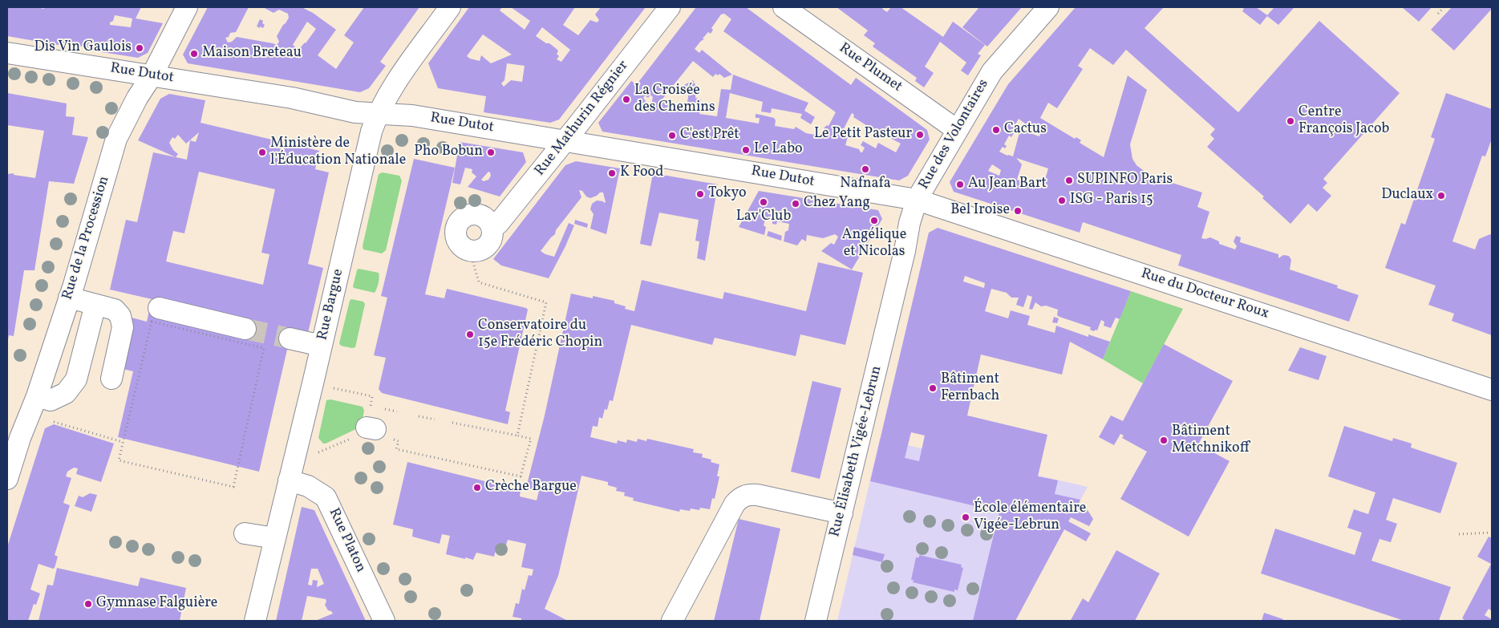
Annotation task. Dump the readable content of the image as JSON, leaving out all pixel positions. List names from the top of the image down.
{
  "streets": {
    "street": [
      "Rue Plumet",
      "Rue Dutot",
      "Rue Mathurin Régnier",
      "Rue des Volontaires",
      "Rue de la Procession",
      "Rue du Docteur Roux",
      "Rue Bargue",
      "Rue Élisabeth Vigée-Lebrun",
      "Rue Platon"
    ]
  },
  "crossings": [
    ["Rue Plumet", "Rue des Volontaires"],
    ["Rue Dutot", "Rue Mathurin Régnier"],
    ["Rue Dutot", "Rue des Volontaires"],
    ["Rue Dutot", "Rue de la Procession"],
    ["Rue Dutot", "Rue du Docteur Roux"],
    ["Rue Dutot", "Rue Bargue"],
    ["Rue des Volontaires", "Rue du Docteur Roux"],
    ["Rue des Volontaires", "Rue Élisabeth Vigée-Lebrun"],
    ["Rue Bargue", "Rue Platon"]
  ],
  "places": [
    "Dis Vin Gaulois",
    "Maison Breteau",
    "La Croisée des Chemins",
    "Centre François Jacob",
    "Cactus",
    "Le Petit Pasteur",
    "C'est Prêt",
    "Le Labo",
    "Ministère de l'Éducation Nationale",
    "Pho Bobun",
    "Nafnafa",
    "K Food",
    "SUPINFO Paris",
    "Au Jean Bart",
    "Tokyo",
    "Duclaux",
    "ISG - Paris 15",
    "Lav'Club",
    "Chez Yang",
    "Bel Iroise",
    "Angélique et Nicolas",
    "Conservatoire du 15e Frédéric Chopin",
    "Bâtiment Fernbach",
    "Bâtiment Metchnikoff",
    "Crèche Bargue",
    "École élémentaire Vigée-Lebrun",
    "Gymnase Falguière"
  ]
}
